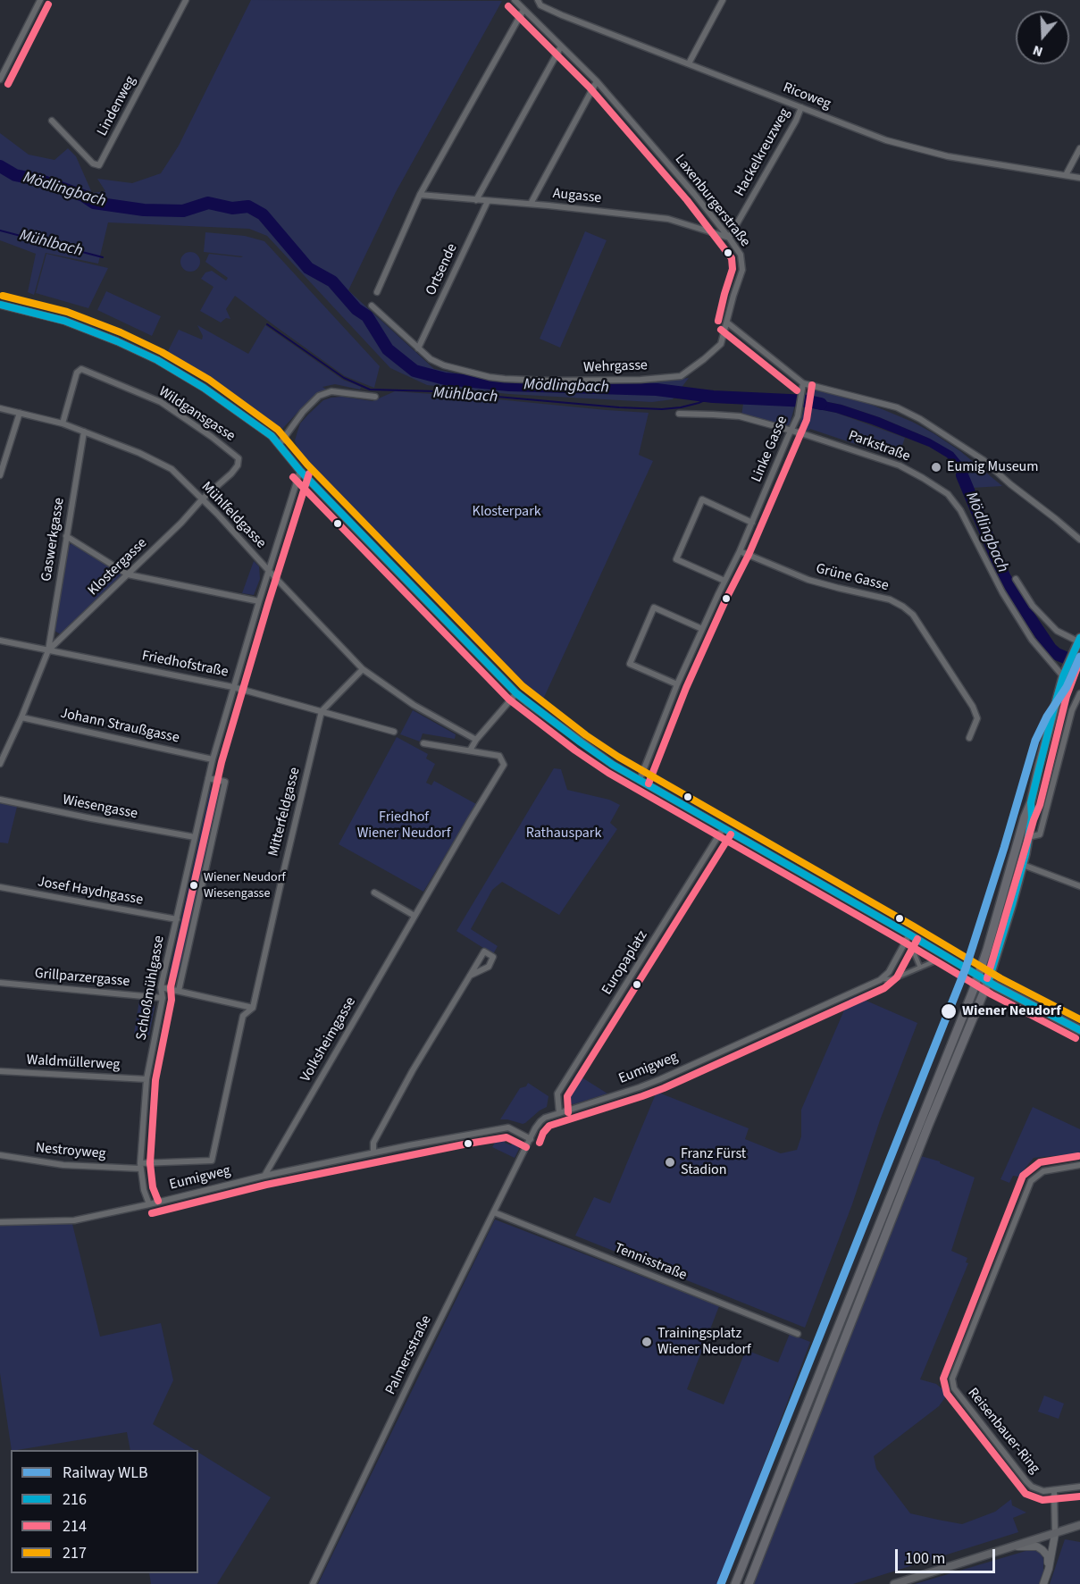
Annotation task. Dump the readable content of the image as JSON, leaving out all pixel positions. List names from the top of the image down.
{
  "streets": {
    "street": [
      "Ricoweg",
      "Lindenweg",
      "Hackelkreuzweg",
      "Augasse",
      "Laxenburgerstraße",
      "Ortsende",
      "Wehrgasse",
      "Wildgansgasse",
      "Parkstraße",
      "Linke Gasse",
      "Mühlfeldgasse",
      "Gaswerkgasse",
      "Klostergasse",
      "Grüne Gasse",
      "Friedhofstraße",
      "Johann Straußgasse",
      "Wiesengasse",
      "Mitterfeldgasse",
      "Josef Haydngasse",
      "Europaplatz",
      "Grillparzergasse",
      "Schloßmühlgasse",
      "Volksheimgasse",
      "Waldmüllerweg",
      "Eumigweg",
      "Nestroyweg",
      "Tennisstraße",
      "Palmersstraße",
      "Reisenbauer-Ring"
    ]
  },
  "crossings": [
    ["Ricoweg", "Hackelkreuzweg"],
    ["Hackelkreuzweg", "Augasse"],
    ["Hackelkreuzweg", "Laxenburgerstraße"],
    ["Augasse", "Laxenburgerstraße"],
    ["Augasse", "Ortsende"],
    ["Laxenburgerstraße", "Wehrgasse"],
    ["Ortsende", "Wehrgasse"],
    ["Wildgansgasse", "Mühlfeldgasse"],
    ["Wildgansgasse", "Klostergasse"],
    ["Parkstraße", "Linke Gasse"],
    ["Linke Gasse", "Grüne Gasse"],
    ["Mühlfeldgasse", "Gaswerkgasse"],
    ["Mühlfeldgasse", "Klostergasse"],
    ["Mühlfeldgasse", "Schloßmühlgasse"],
    ["Gaswerkgasse", "Klostergasse"],
    ["Gaswerkgasse", "Friedhofstraße"],
    ["Klostergasse", "Friedhofstraße"],
    ["Friedhofstraße", "Mitterfeldgasse"],
    ["Friedhofstraße", "Schloßmühlgasse"],
    ["Johann Straußgasse", "Schloßmühlgasse"],
    ["Wiesengasse", "Schloßmühlgasse"],
    ["Mitterfeldgasse", "Nestroyweg"],
    ["Josef Haydngasse", "Schloßmühlgasse"],
    ["Europaplatz", "Eumigweg"],
    ["Grillparzergasse", "Schloßmühlgasse"],
    ["Schloßmühlgasse", "Waldmüllerweg"],
    ["Schloßmühlgasse", "Eumigweg"],
    ["Schloßmühlgasse", "Nestroyweg"],
    ["Volksheimgasse", "Eumigweg"],
    ["Eumigweg", "Palmersstraße"],
    ["Tennisstraße", "Palmersstraße"]
  ],
  "water": ["Mödlingbach", "Mühlbach"],
  "parks": ["Klosterpark", "Friedhof Wiener Neudorf", "Rathauspark"],
  "places": [
    "Eumig Museum",
    "Wiener Neudorf Wiesengasse",
    "Wiener Neudorf",
    "Franz Fürst Stadion",
    "Trainingsplatz Wiener Neudorf"
  ],
  "lines": [
    "transit line 214",
    "transit line 217",
    "transit line 216",
    "rail line WLB"
  ],
  "legend": [
    "Railway WLB",
    "216",
    "214",
    "217"
  ],
  "scale_bar": "100 m",
  "north": "bottom"
}
